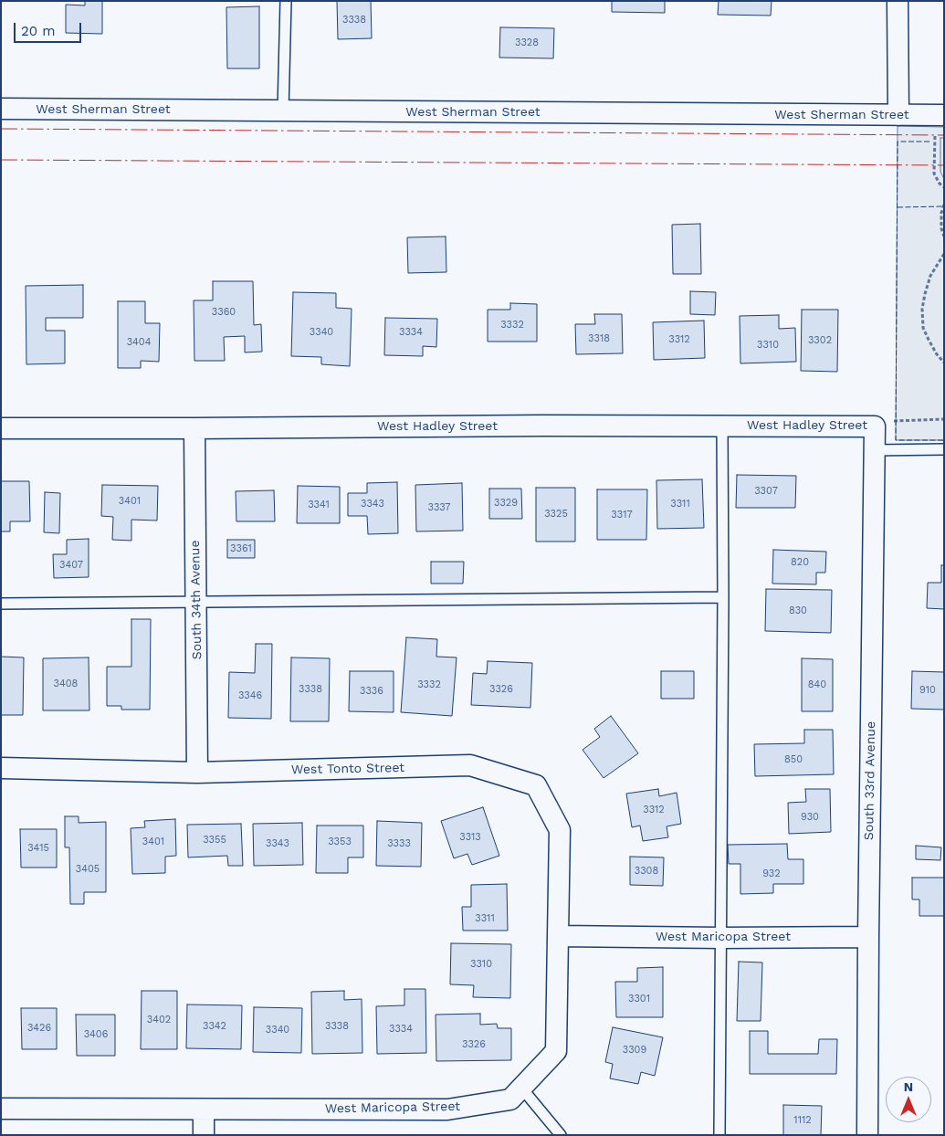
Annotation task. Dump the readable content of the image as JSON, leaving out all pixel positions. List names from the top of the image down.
{
  "streets": {
    "street": [
      "West Sherman Street",
      "West Hadley Street",
      "South 34th Avenue",
      "West Tonto Street",
      "South 33rd Avenue",
      "West Maricopa Street"
    ]
  },
  "crossings": [
    ["West Hadley Street", "South 34th Avenue"],
    ["West Hadley Street", "South 33rd Avenue"],
    ["South 34th Avenue", "West Tonto Street"],
    ["West Tonto Street", "West Maricopa Street"],
    ["South 33rd Avenue", "West Maricopa Street"]
  ],
  "house_numbers": [
    "3338",
    "3328",
    "3360",
    "3332",
    "3340",
    "3334",
    "3318",
    "3312",
    "3302",
    "3404",
    "3310",
    "3307",
    "3401",
    "3329",
    "3343",
    "3311",
    "3341",
    "3337",
    "3325",
    "3317",
    "3361",
    "820",
    "3407",
    "830",
    "3408",
    "3332",
    "840",
    "3338",
    "3326",
    "910",
    "3336",
    "3346",
    "850",
    "3312",
    "930",
    "3313",
    "3355",
    "3401",
    "3353",
    "3343",
    "3333",
    "3415",
    "3405",
    "3308",
    "932",
    "3311",
    "3310",
    "3301",
    "3402",
    "3342",
    "3338",
    "3426",
    "3334",
    "3340",
    "3406",
    "3326",
    "3309",
    "1112"
  ],
  "scale_bar": "20 m",
  "north": "top"
}
